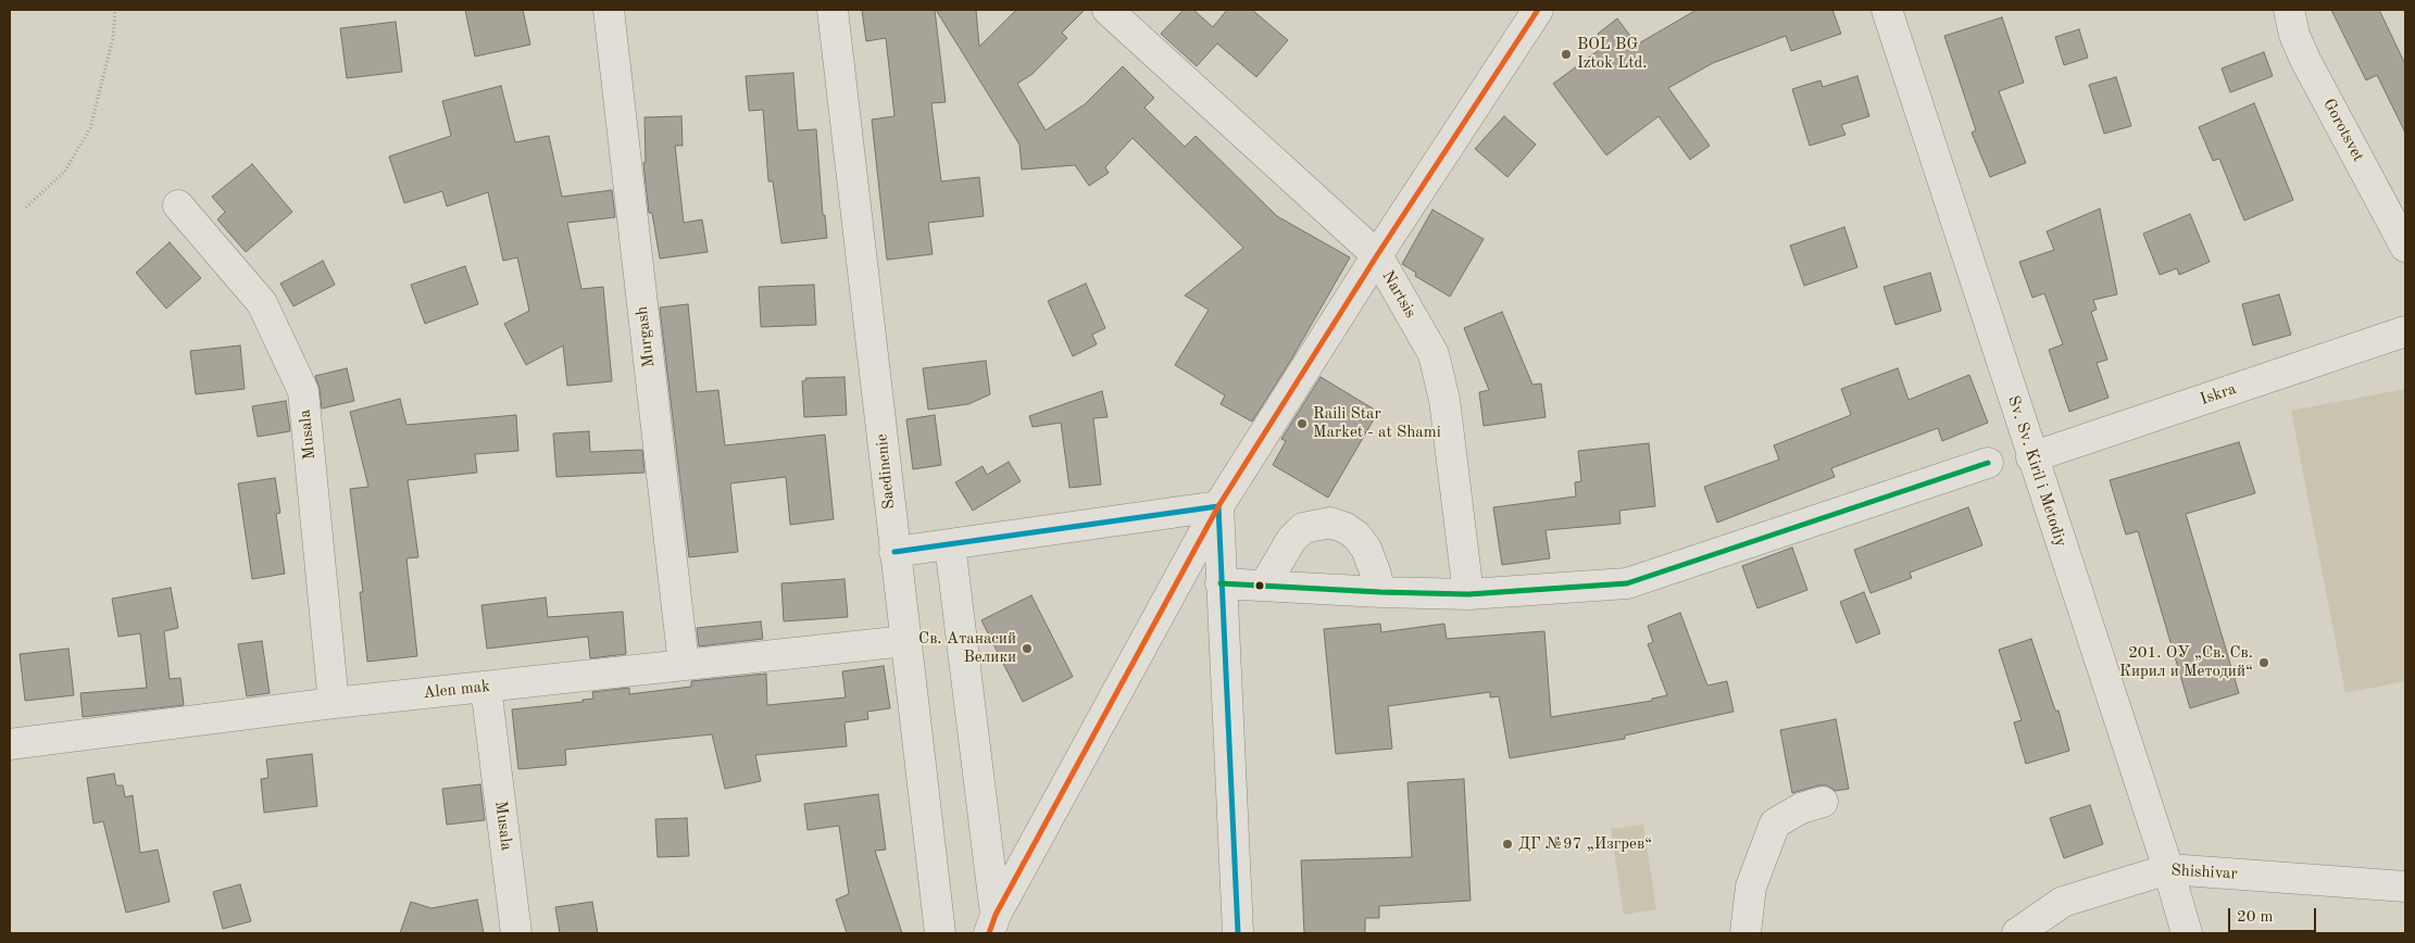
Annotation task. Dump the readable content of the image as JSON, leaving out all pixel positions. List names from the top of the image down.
{
  "streets": {
    "street": [
      "Gorotsvet",
      "Nartsis",
      "Murgash",
      "Iskra",
      "Musala",
      "Saedinenie",
      "Sv. Sv. Kiril i Metodiy",
      "Alen mak",
      "Shishivar"
    ]
  },
  "crossings": [
    ["Murgash", "Alen mak"],
    ["Iskra", "Sv. Sv. Kiril i Metodiy"],
    ["Musala", "Alen mak"],
    ["Saedinenie", "Alen mak"],
    ["Sv. Sv. Kiril i Metodiy", "Shishivar"]
  ],
  "places": [
    "BOL BG Iztok Ltd.",
    "Raili Star Market - at Shami",
    "Св. Атанасий Велики",
    "201. ОУ „Св. Св. Кирил и Методий“",
    "ДГ №97 „Изгрев“"
  ],
  "scale_bar": "20 m"
}
